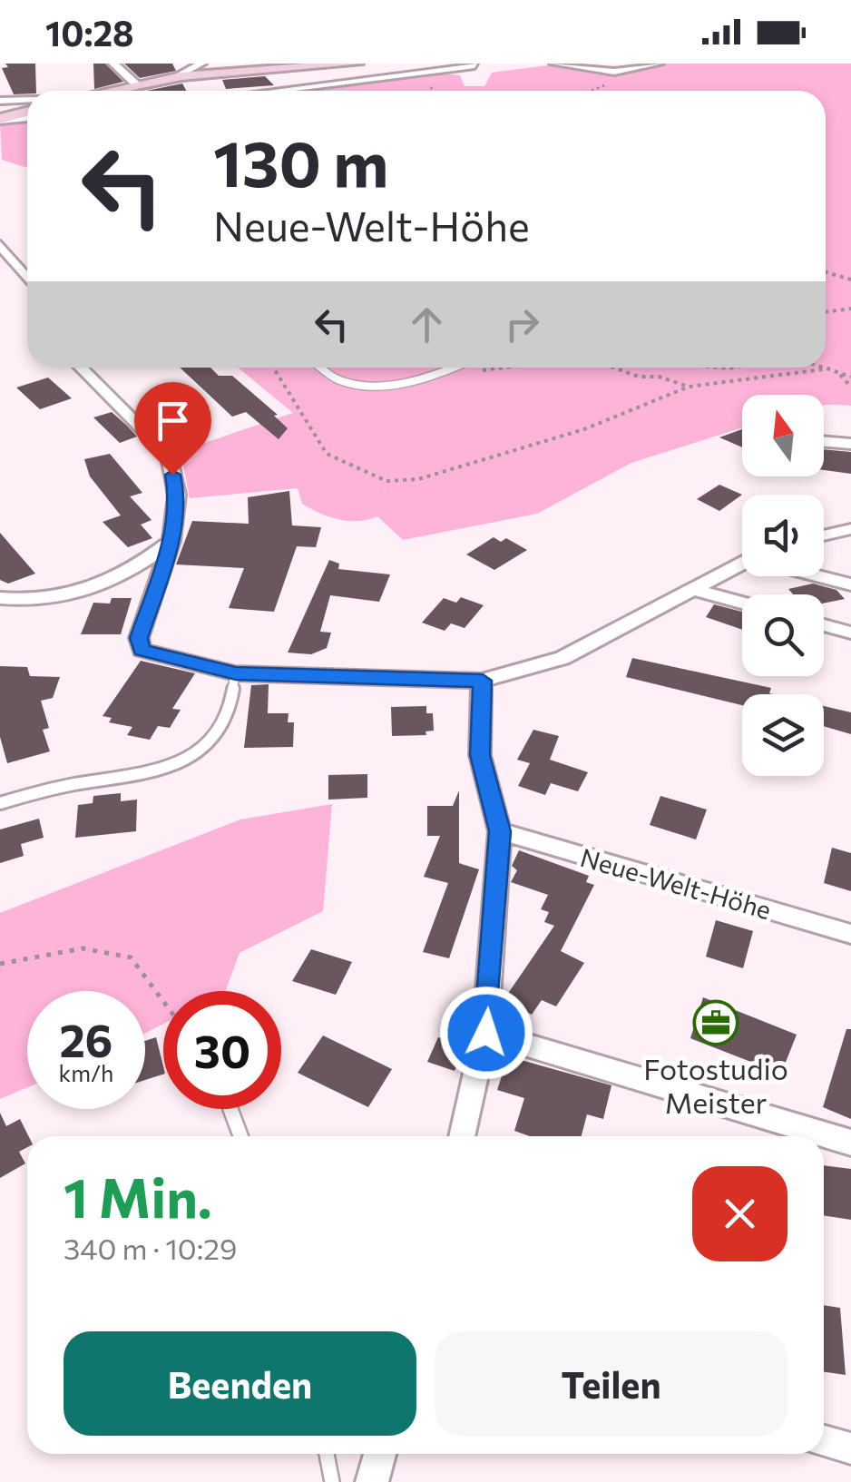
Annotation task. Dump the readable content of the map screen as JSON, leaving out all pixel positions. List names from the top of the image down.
{
  "streets": {
    "street": ["Neue-Welt-Höhe"]
  },
  "places": {
    "office": ["Fotostudio Meister"]
  },
  "north": "top",
  "page": {
    "status": "10:28",
    "turn": ["130 m", "Neue-Welt-Höhe"],
    "speed": "26 km/h",
    "limit": "30",
    "heading": ["1 Min.", "340 m · 10:29"],
    "buttons": ["Beenden", "Teilen"]
  }
}
